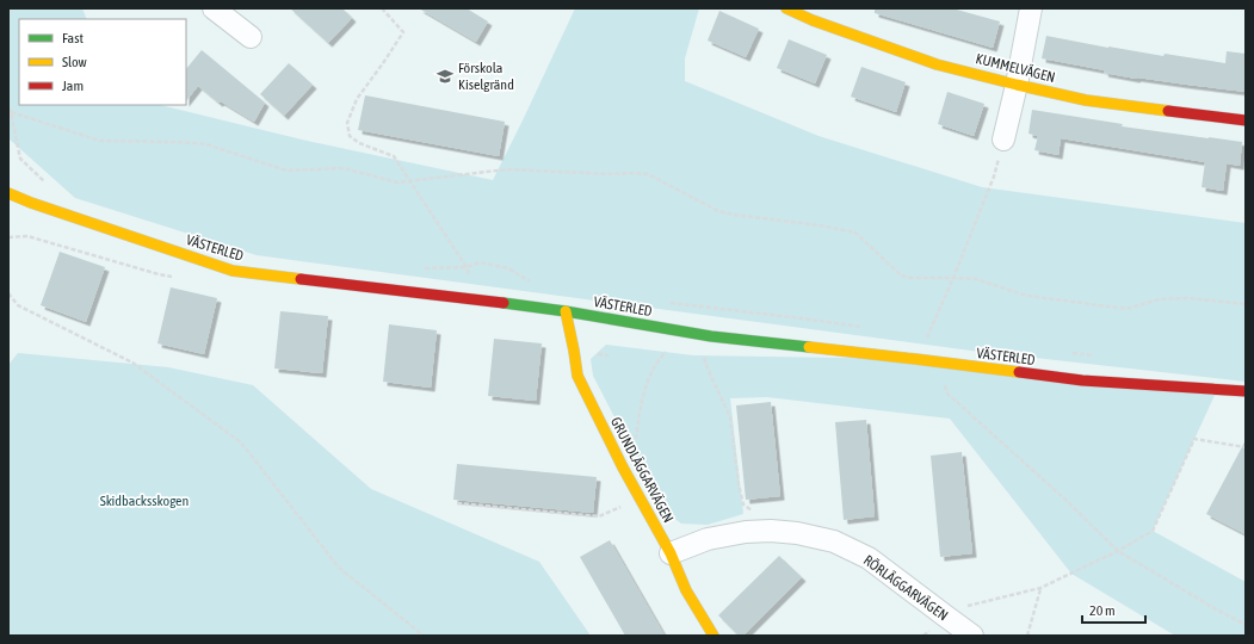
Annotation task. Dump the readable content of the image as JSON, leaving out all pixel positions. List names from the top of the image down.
{
  "streets": {
    "street": [
      "KUMMELVÄGEN",
      "VÄSTERLED",
      "GRUNDLÄGGARVÄGEN",
      "RÖRLÄGGARVÄGEN"
    ]
  },
  "crossings": [
    ["VÄSTERLED", "GRUNDLÄGGARVÄGEN"],
    ["GRUNDLÄGGARVÄGEN", "RÖRLÄGGARVÄGEN"]
  ],
  "parks": ["Skidbacksskogen"],
  "places": {
    "school or university": ["Förskola Kiselgränd"]
  },
  "legend": ["Fast", "Slow", "Jam"],
  "scale_bar": "20 m"
}
